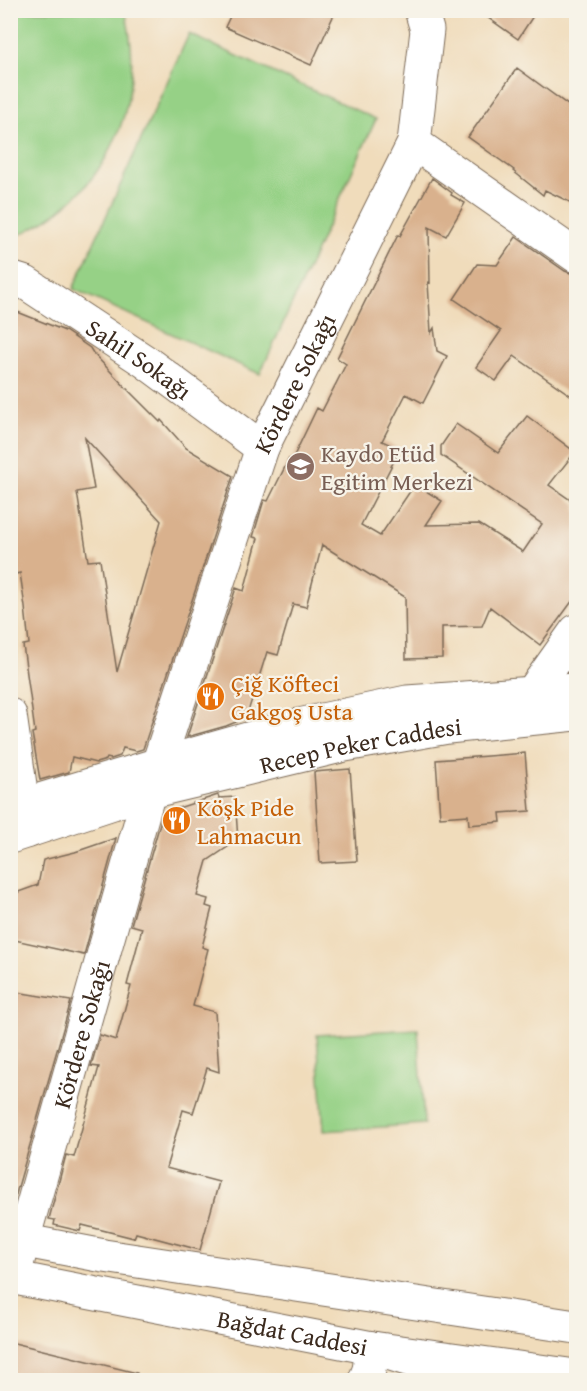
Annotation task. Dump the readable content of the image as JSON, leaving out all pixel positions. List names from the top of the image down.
{
  "streets": {
    "main road": [
      "Sahil Sokağı",
      "Kördere Sokağı",
      "Recep Peker Caddesi",
      "Bağdat Caddesi"
    ]
  },
  "crossings": [
    ["Sahil Sokağı", "Kördere Sokağı"],
    ["Kördere Sokağı", "Recep Peker Caddesi"],
    ["Kördere Sokağı", "Bağdat Caddesi"]
  ],
  "places": {
    "school or university": ["Kaydo Etüd Egitim Merkezi"],
    "restaurant": ["Çiğ Köfteci Gakgoş Usta", "Köşk Pide Lahmacun"]
  }
}
